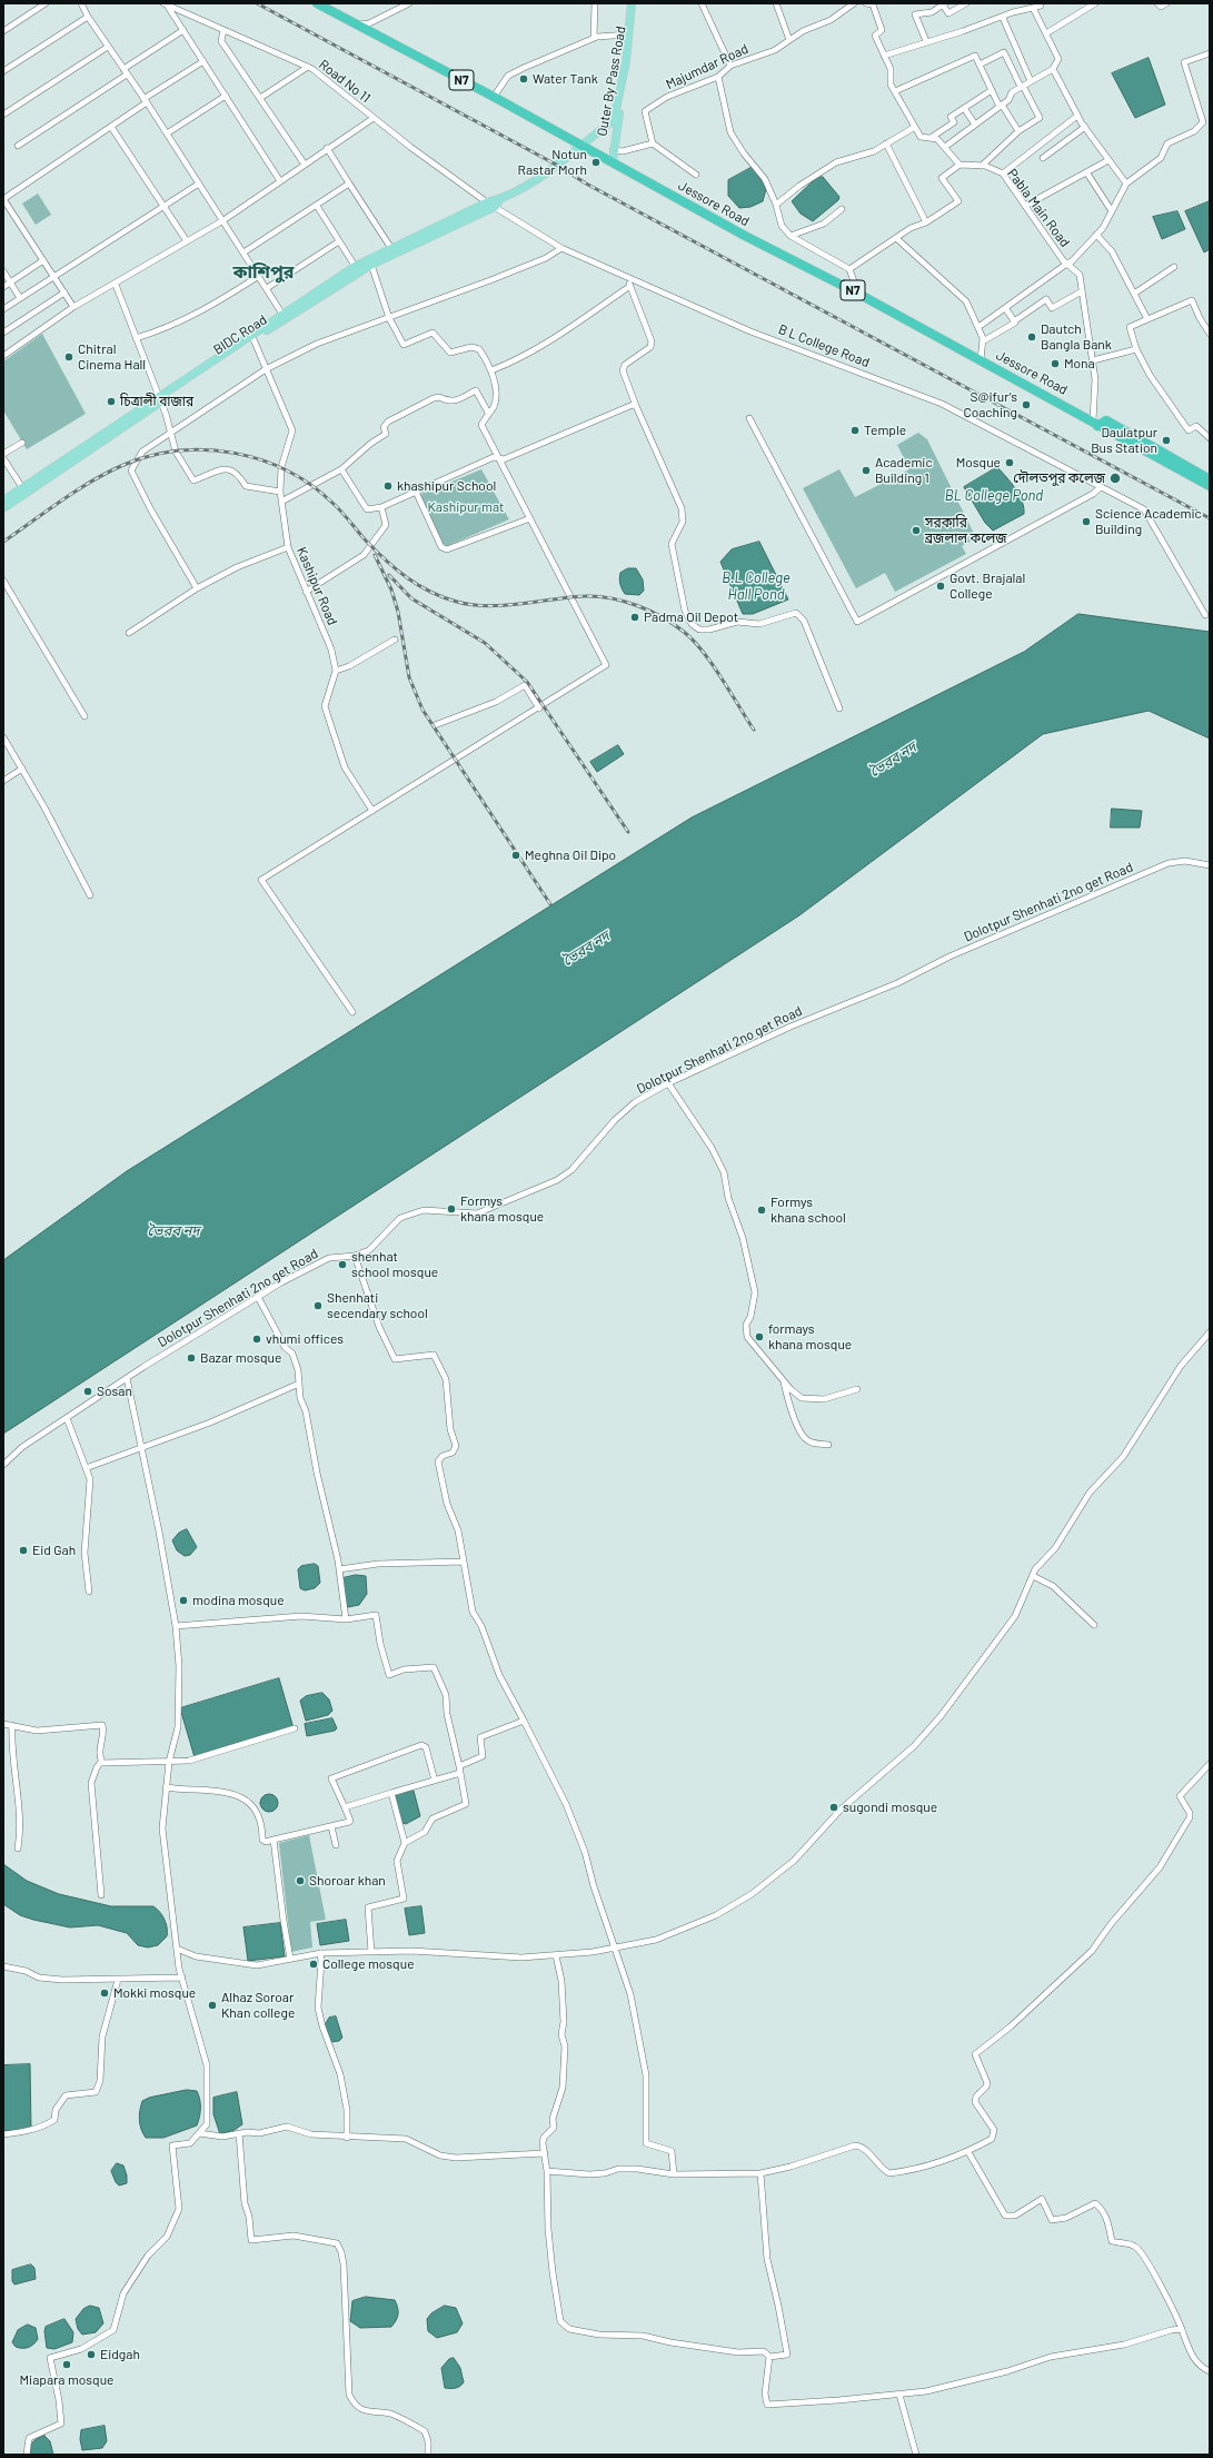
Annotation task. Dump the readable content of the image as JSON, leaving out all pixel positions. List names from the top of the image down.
{
  "streets": {
    "highway": ["N7", "Jessore Road"],
    "main road": ["Outer By Pass Road", "BIDC Road"],
    "street": [
      "Majumdar Road",
      "Road No 11",
      "Pabla Main Road",
      "B L College Road",
      "Kashipur Road",
      "Dolotpur Shenhati 2no get Road"
    ]
  },
  "crossings": [
    ["Road No 11", "BIDC Road"],
    ["Road No 11", "B L College Road"],
    ["Outer By Pass Road", "Jessore Road"],
    ["Outer By Pass Road", "BIDC Road"],
    ["Jessore Road", "Pabla Main Road"],
    ["Jessore Road", "BIDC Road"],
    ["BIDC Road", "B L College Road"],
    ["BIDC Road", "Kashipur Road"]
  ],
  "districts": ["কাশিপুর"],
  "water": ["BL College Pond", "B.L College Hall Pond", "ভৈরব নদ"],
  "parks": ["Kashipur mat"],
  "places": [
    "Water Tank",
    "Notun Rastar Morh",
    "Dautch Bangla Bank",
    "Chitral Cinema Hall",
    "Mona",
    "চিত্রালী বাজার",
    "S@ifur's Coaching",
    "Temple",
    "Daulatpur Bus Station",
    "Mosque",
    "Academic Building 1",
    "দৌলতপুর কলেজ",
    "khashipur School",
    "Science Academic Building",
    "সরকারি ব্রজলাল কলেজ",
    "Govt. Brajalal College",
    "Padma Oil Depot",
    "Meghna Oil Dipo",
    "Formys khana mosque",
    "Formys khana school",
    "shenhat school mosque",
    "Shenhati secendary school",
    "formays khana mosque",
    "vhumi offices",
    "Bazar mosque",
    "Sosan",
    "Eid Gah",
    "modina mosque",
    "sugondi mosque",
    "Shoroar khan",
    "College mosque",
    "Mokki mosque",
    "Alhaz Soroar Khan college",
    "Eidgah",
    "Miapara mosque"
  ]
}
